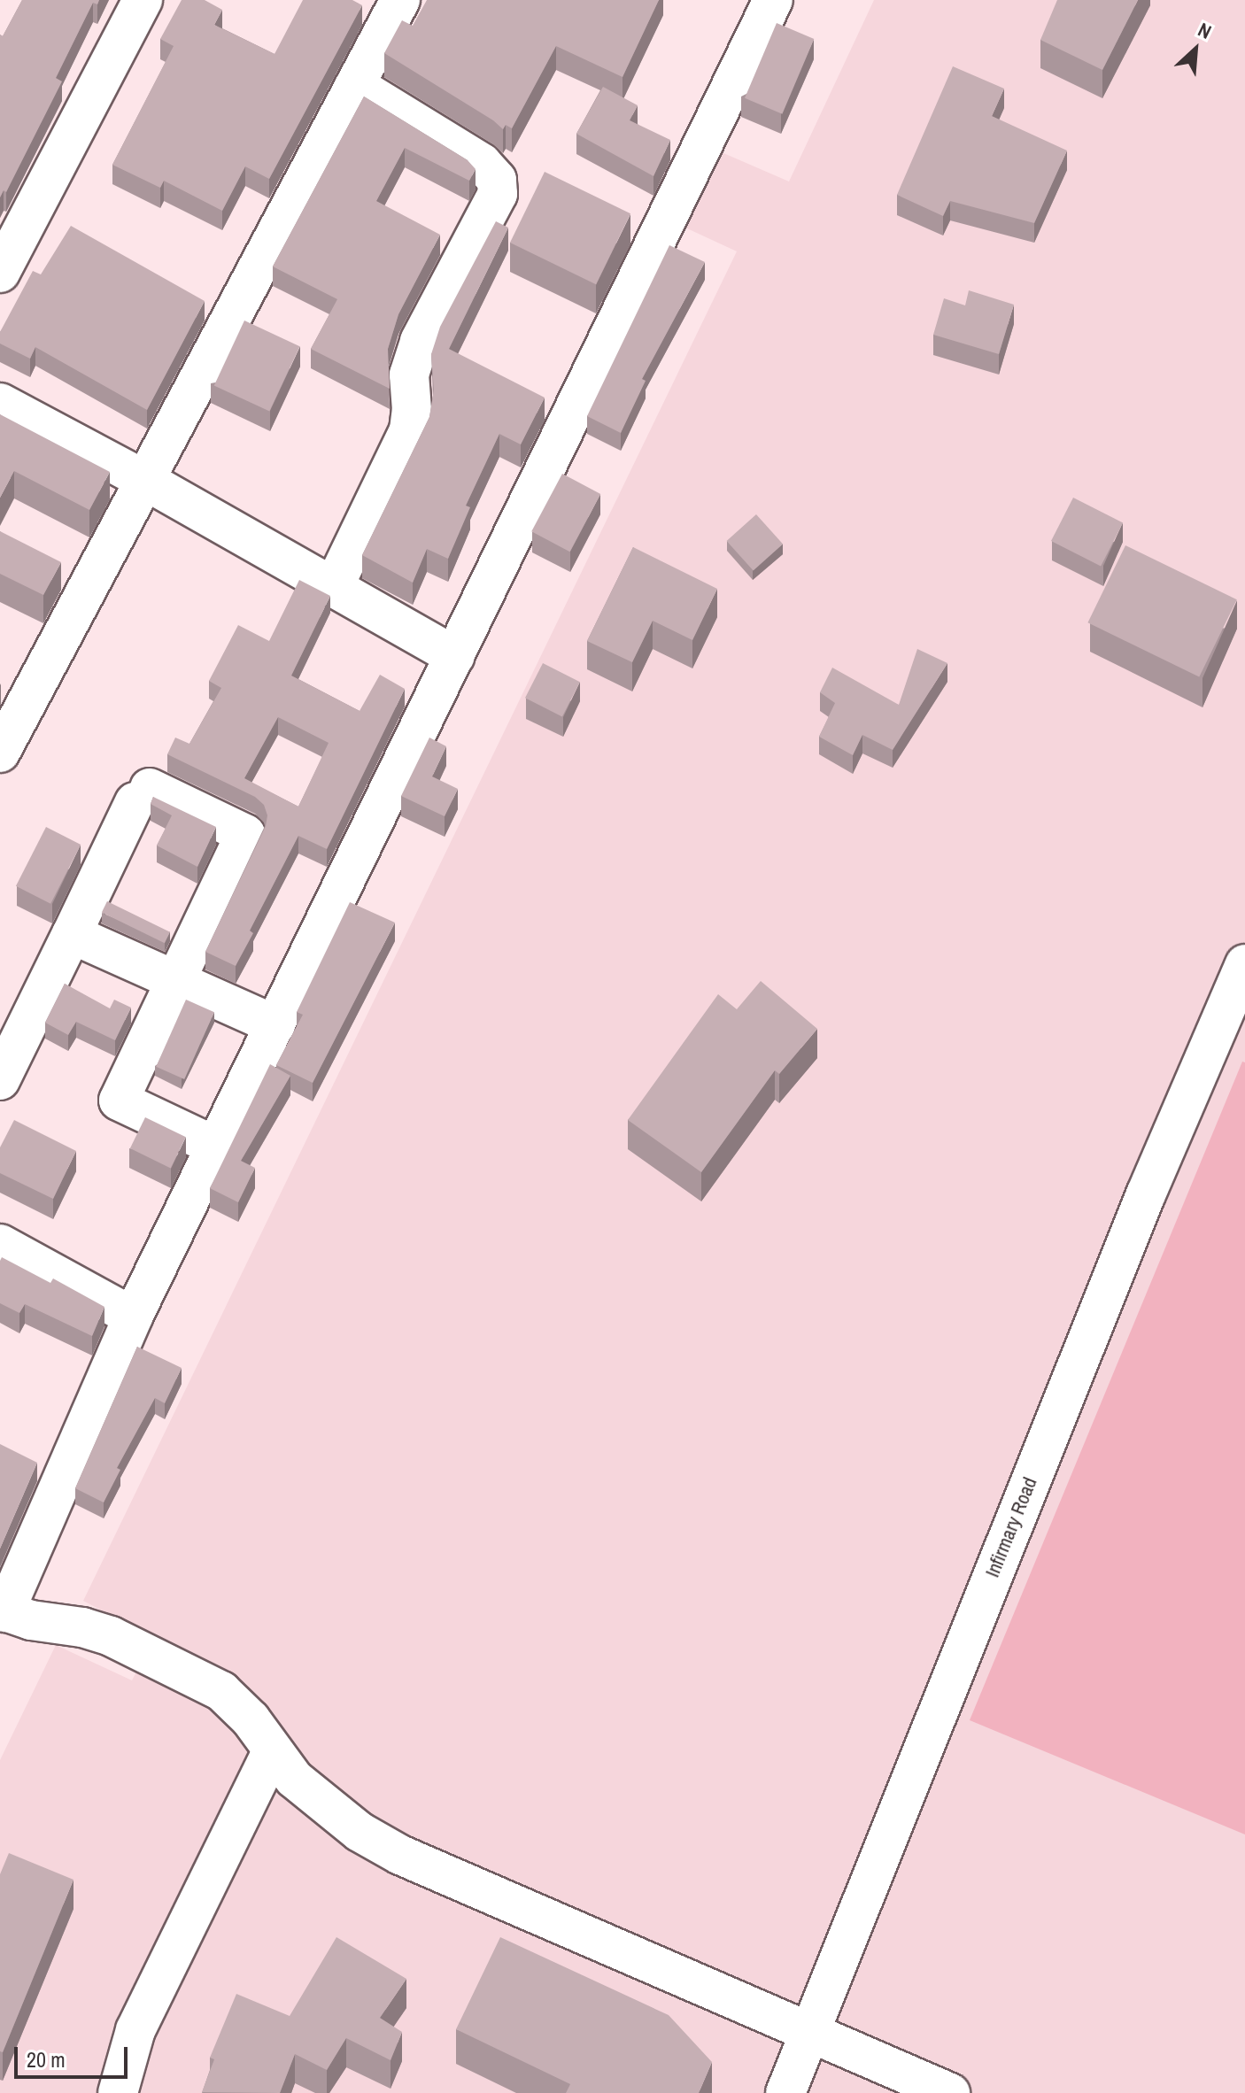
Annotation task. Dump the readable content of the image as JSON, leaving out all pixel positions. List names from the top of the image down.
{
  "streets": {
    "street": ["Infirmary Road"]
  },
  "scale_bar": "20 m",
  "north": "top right"
}
